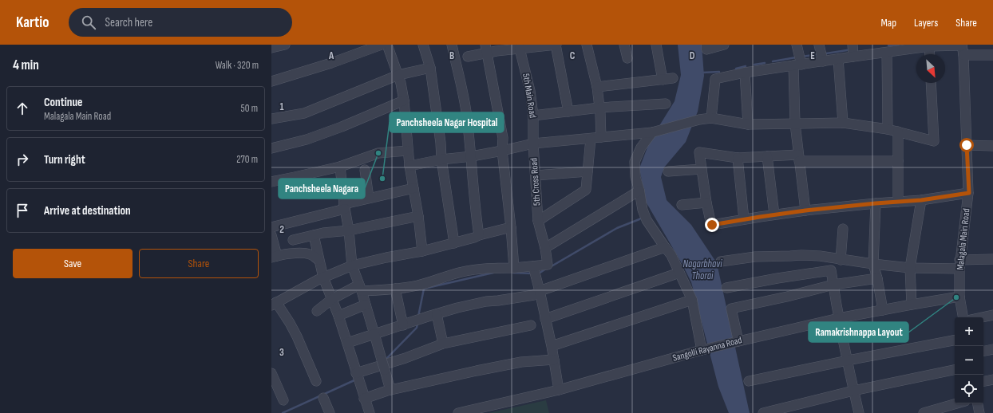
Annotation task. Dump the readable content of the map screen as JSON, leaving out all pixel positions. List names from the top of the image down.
{
  "streets": {
    "street": [
      "5th Main Road",
      "5th Cross Road",
      "Malagala Main Road",
      "Sangolli Rayanna Road"
    ]
  },
  "crossings": [
    ["5th Main Road", "5th Cross Road"],
    ["Malagala Main Road", "Sangolli Rayanna Road"]
  ],
  "water": ["Nagarbhavi Thorai"],
  "places": ["Panchsheela Nagara", "Panchsheela Nagar Hospital", "Ramakrishnappa Layout"],
  "north": "bottom right",
  "page": {
    "header": "Kartio",
    "search": "Search here",
    "nav": ["Map", "Layers", "Share"],
    "heading": ["4 min", "Walk · 320 m"],
    "list": [
      ["Continue", "Malagala Main Road", "50 m"],
      ["Turn right", "270 m"],
      "Arrive at destination"
    ],
    "buttons": ["Save", "Share"],
    "map_buttons": ["+", "−"]
  },
  "grid": {
    "columns": [
      "A",
      "B",
      "C",
      "D",
      "E"
    ],
    "rows": ["1", "2", "3"]
  }
}
